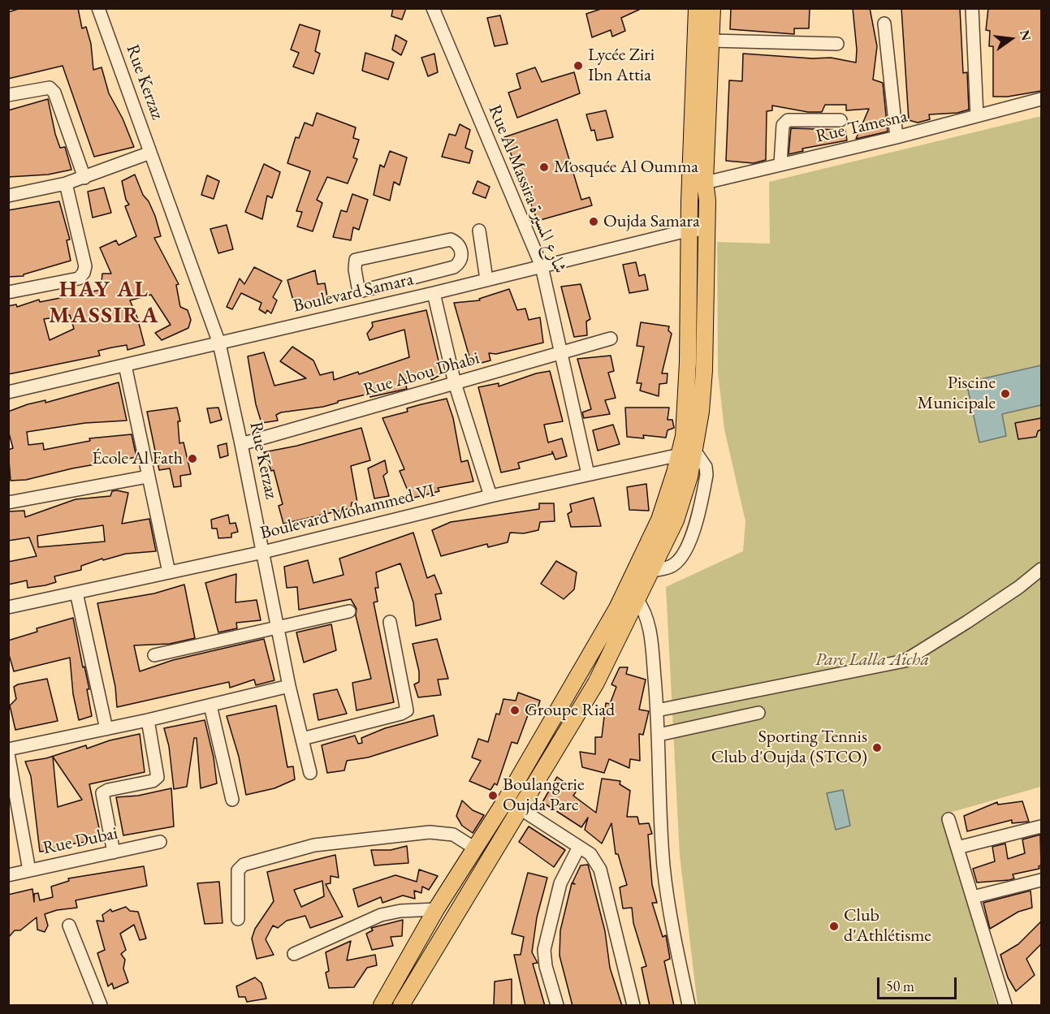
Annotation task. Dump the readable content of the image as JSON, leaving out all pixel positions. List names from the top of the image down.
{
  "streets": {
    "street": [
      "Rue Kerzaz",
      "Rue Tamesna",
      "Rue Al Massira شارع المسيرة",
      "Boulevard Samara",
      "Rue Abou Dhabi",
      "Boulevard Mohammed VI",
      "Rue Dubai"
    ]
  },
  "crossings": [
    ["Rue Kerzaz", "Boulevard Samara"],
    ["Rue Kerzaz", "Rue Abou Dhabi"],
    ["Rue Kerzaz", "Boulevard Mohammed VI"],
    ["Rue Al Massira شارع المسيرة", "Boulevard Samara"],
    ["Rue Al Massira شارع المسيرة", "Rue Abou Dhabi"],
    ["Rue Al Massira شارع المسيرة", "Boulevard Mohammed VI"]
  ],
  "districts": ["HAY AL MASSIRA"],
  "parks": ["Parc Lalla Aicha"],
  "places": [
    "Lycée Ziri Ibn Attia",
    "Mosquée Al Oumma",
    "Oujda Samara",
    "Piscine Municipale",
    "École Al Fath",
    "Groupe Riad",
    "Sporting Tennis Club d'Oujda (STCO)",
    "Boulangerie Oujda Parc",
    "Club d'Athlétisme"
  ],
  "scale_bar": "50 m",
  "north": "right"
}
